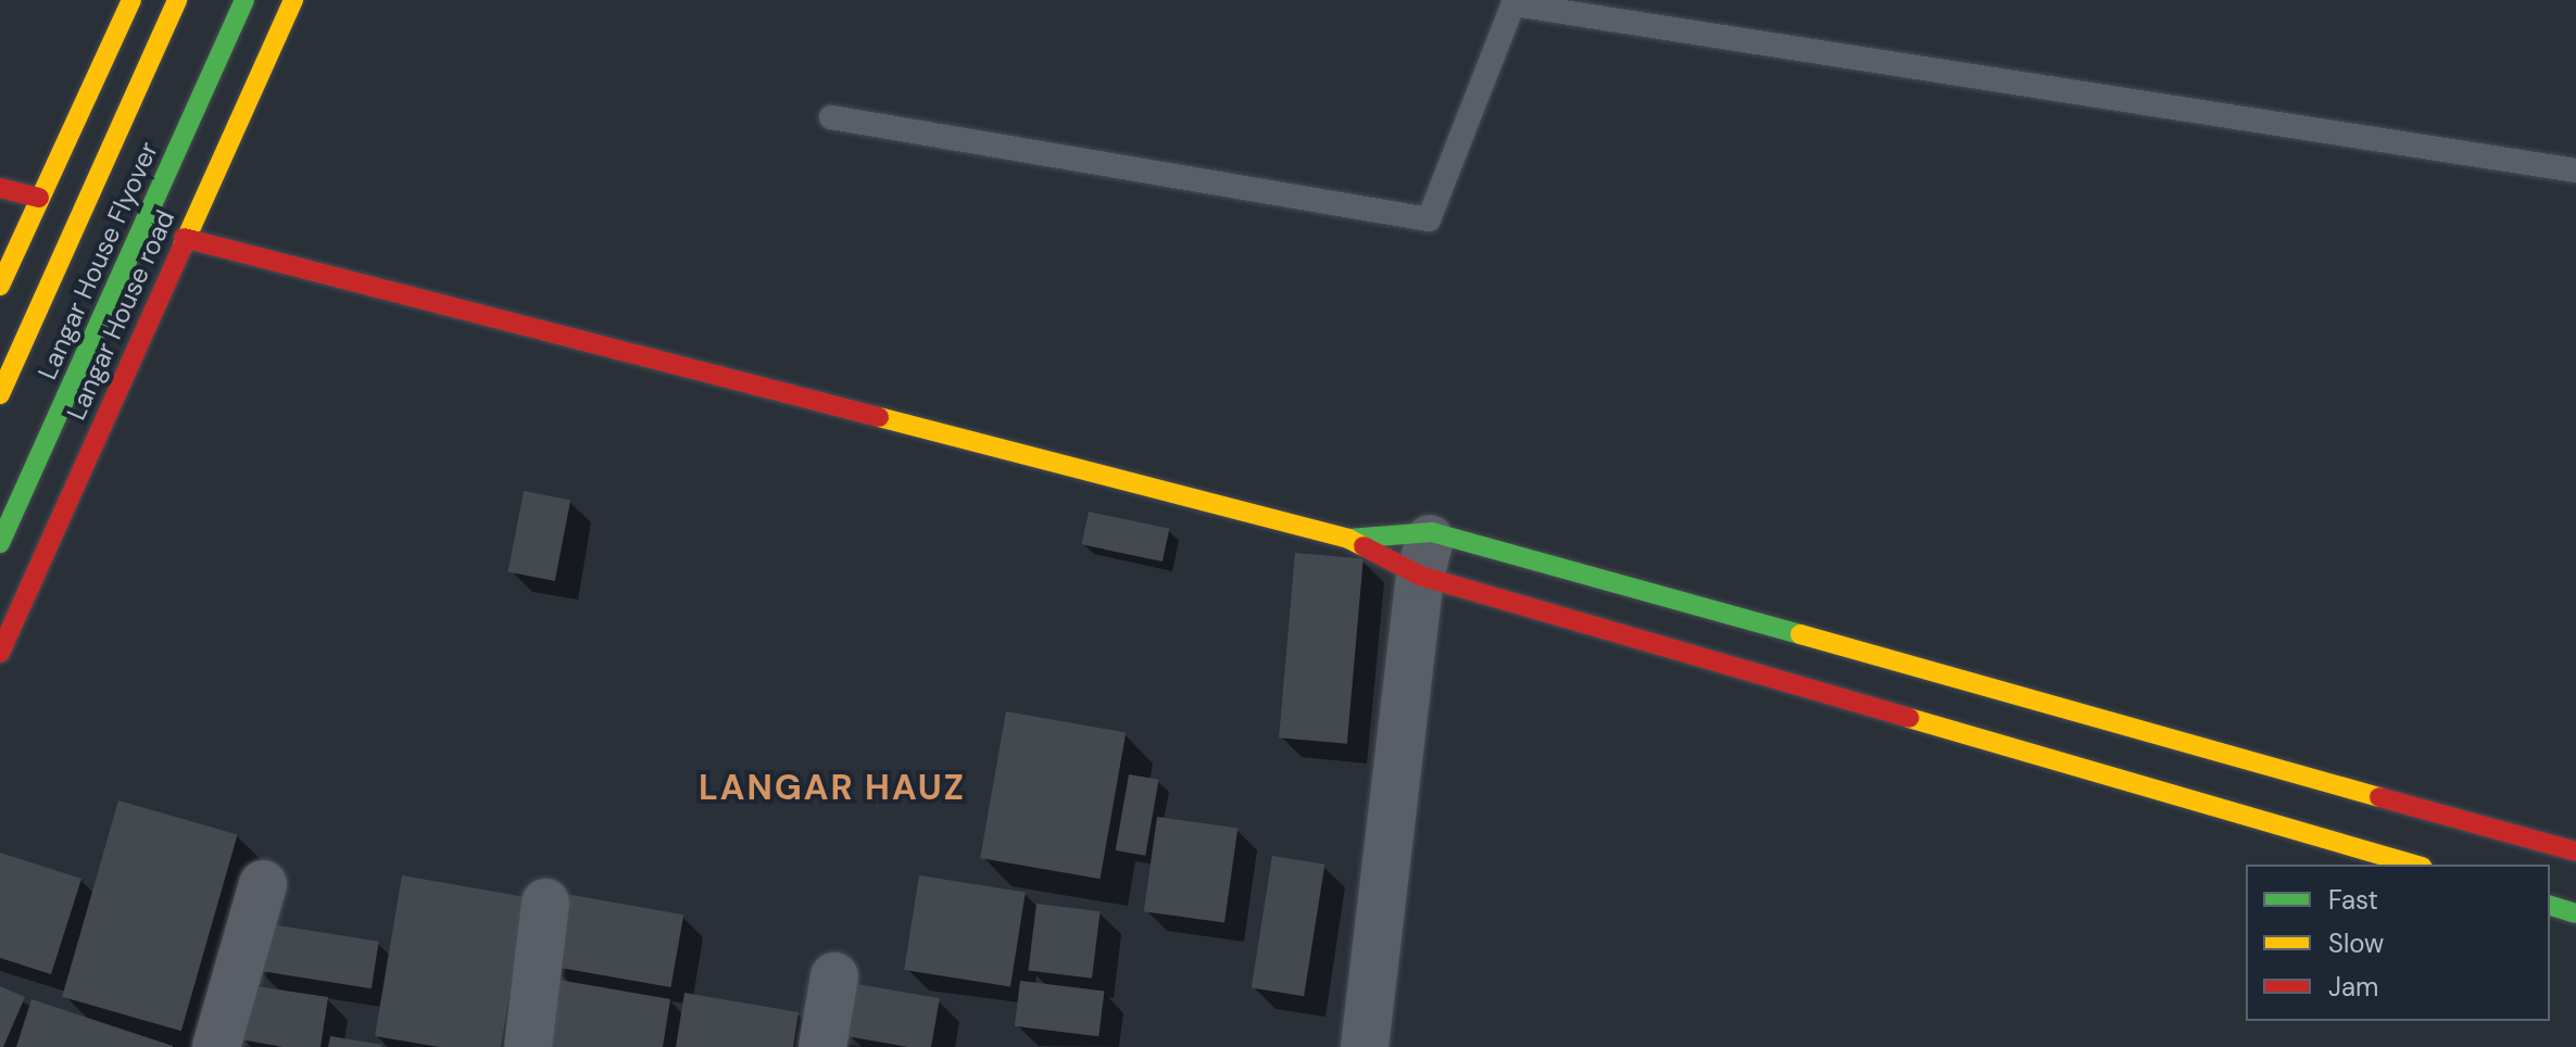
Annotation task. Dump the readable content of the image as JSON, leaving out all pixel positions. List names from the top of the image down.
{
  "streets": {
    "main road": ["Langar House Flyover", "Langar House road"]
  },
  "districts": ["LANGAR HAUZ"],
  "legend": ["Fast", "Slow", "Jam"]
}
